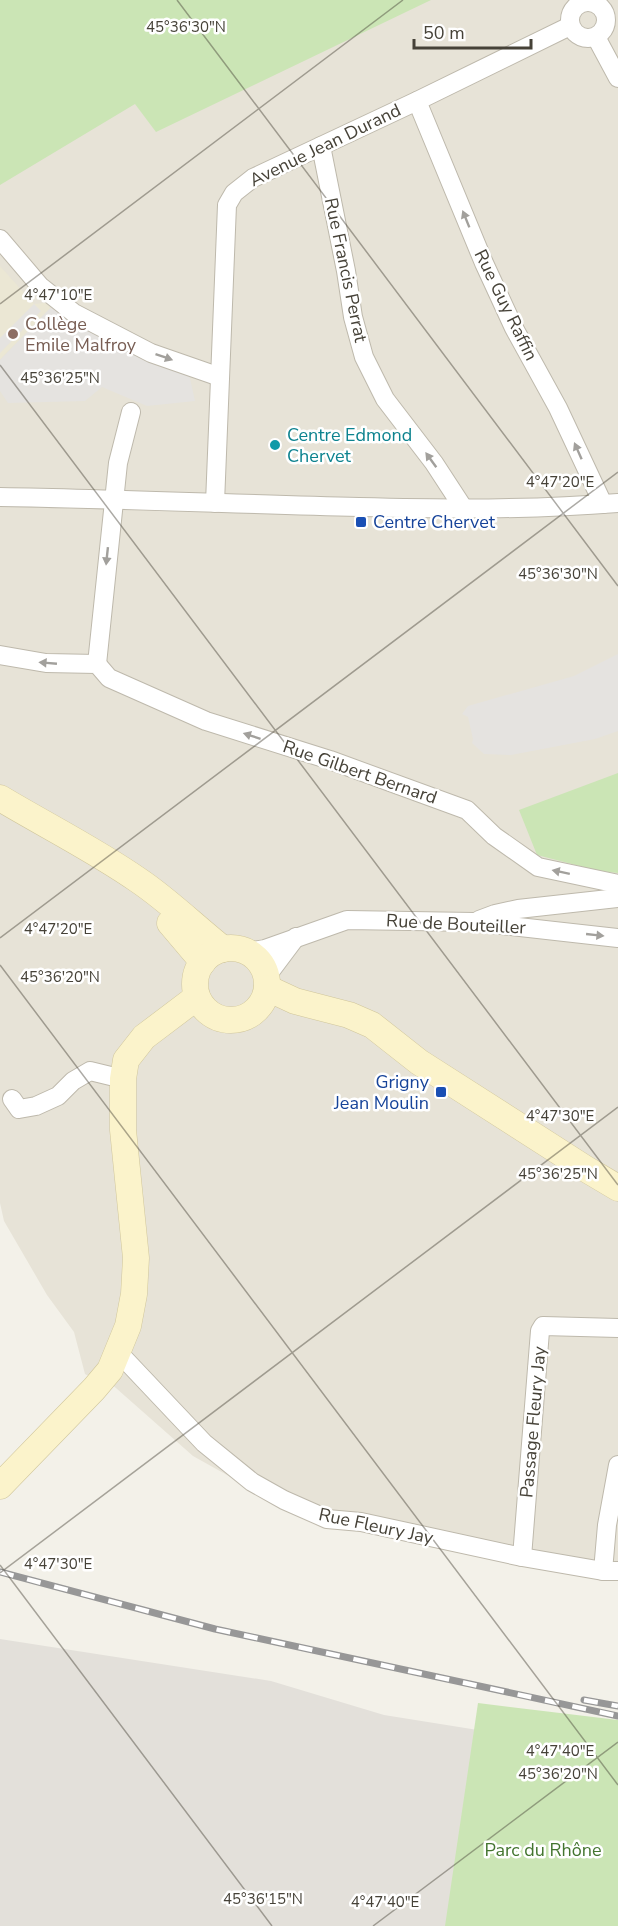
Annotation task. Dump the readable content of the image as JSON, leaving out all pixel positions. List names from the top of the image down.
{
  "streets": {
    "street": [
      "Avenue Jean Durand",
      "Rue Francis Perrat",
      "Rue Guy Raffin",
      "Rue Gilbert Bernard",
      "Rue de Bouteiller",
      "Passage Fleury Jay",
      "Rue Fleury Jay"
    ]
  },
  "crossings": [
    ["Avenue Jean Durand", "Rue Francis Perrat"],
    ["Avenue Jean Durand", "Rue Guy Raffin"],
    ["Passage Fleury Jay", "Rue Fleury Jay"]
  ],
  "one_way": ["Rue Francis Perrat", "Rue Guy Raffin", "Rue Gilbert Bernard"],
  "parks": ["Parc du Rhône"],
  "places": {
    "other": ["Collège Emile Malfroy", "Centre Edmond Chervet"],
    "transit": ["Centre Chervet", "Grigny Jean Moulin"]
  },
  "scale_bar": "50 m",
  "coordinates": [
    "45°36'30\"N",
    "4°47'10\"E",
    "45°36'25\"N",
    "4°47'20\"E",
    "45°36'20\"N",
    "4°47'30\"E",
    "4°47'40\"E",
    "45°36'15\"N"
  ]
}
